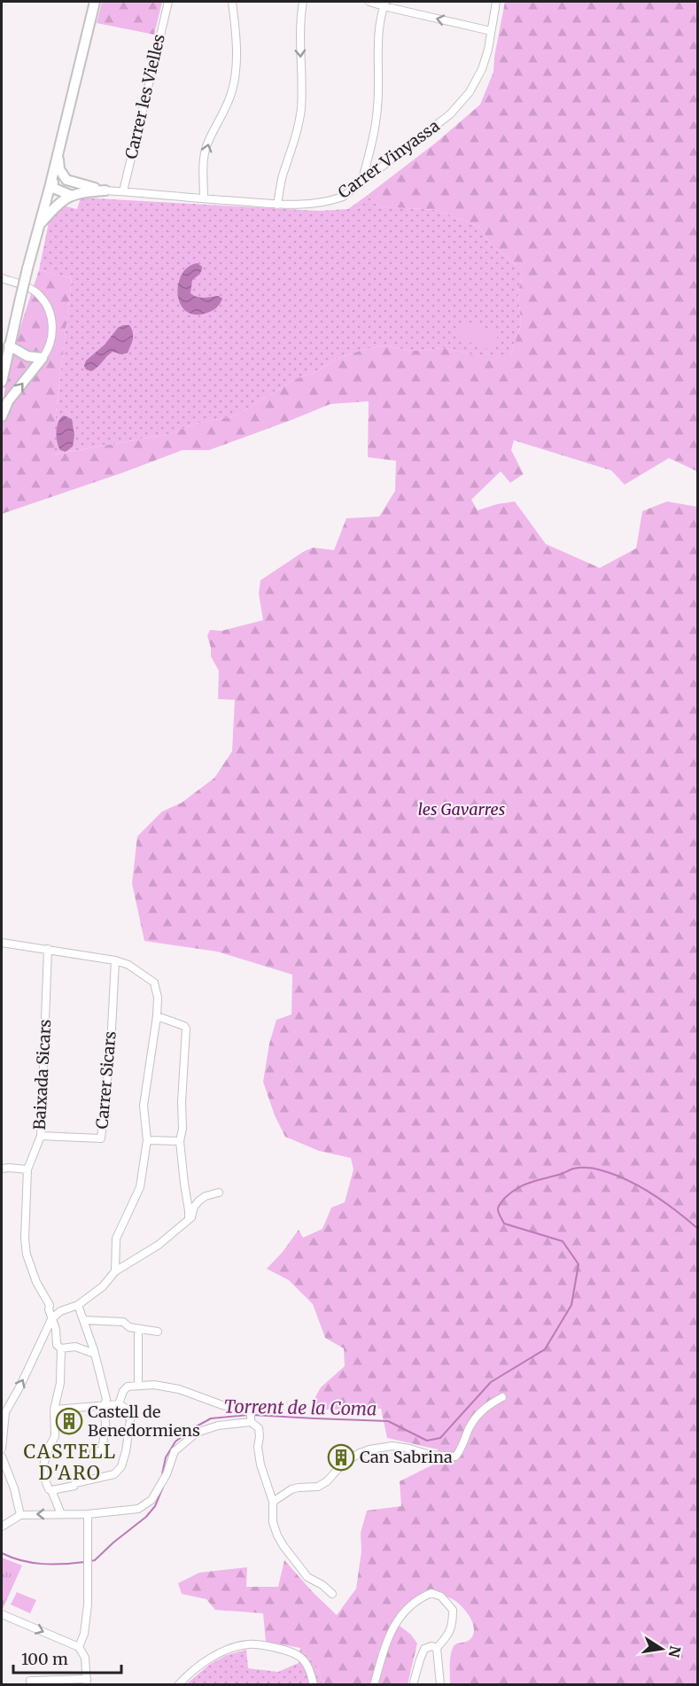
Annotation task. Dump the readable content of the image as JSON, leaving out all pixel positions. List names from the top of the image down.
{
  "streets": {
    "street": [
      "Carrer les Vielles",
      "Carrer Vinyassa",
      "Baixada Sicars",
      "Carrer Sicars"
    ]
  },
  "crossings": [
    ["Carrer les Vielles", "Carrer Vinyassa"],
    ["Baixada Sicars", "Carrer Sicars"]
  ],
  "districts": ["CASTELL D'ARO"],
  "water": ["Torrent de la Coma"],
  "parks": ["les Gavarres"],
  "places": {
    "building": ["Castell de Benedormiens", "Can Sabrina"]
  },
  "scale_bar": "100 m",
  "north": "right"
}
